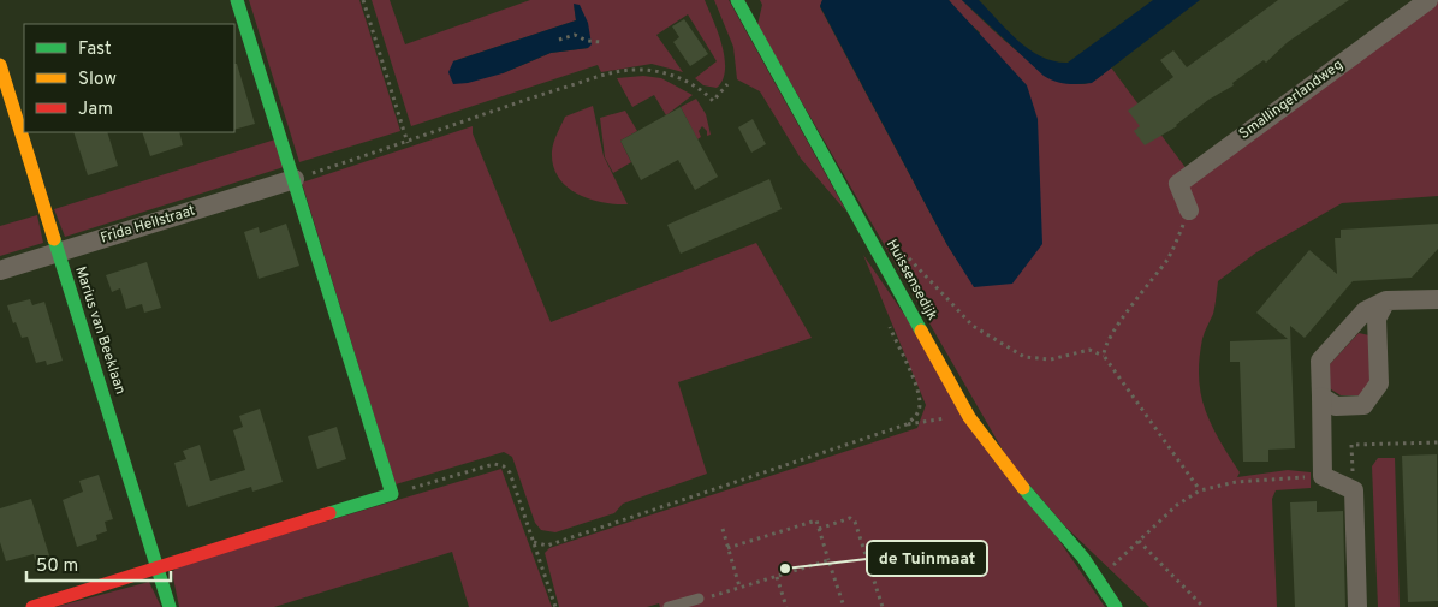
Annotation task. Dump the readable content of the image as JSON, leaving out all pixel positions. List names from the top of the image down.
{
  "streets": {
    "street": [
      "Smallingerlandweg",
      "Frida Heilstraat",
      "Huissensedijk",
      "Marius van Beeklaan"
    ]
  },
  "crossings": [
    ["Frida Heilstraat", "Marius van Beeklaan"]
  ],
  "places": ["de Tuinmaat"],
  "legend": ["Fast", "Slow", "Jam"],
  "scale_bar": "50 m"
}
